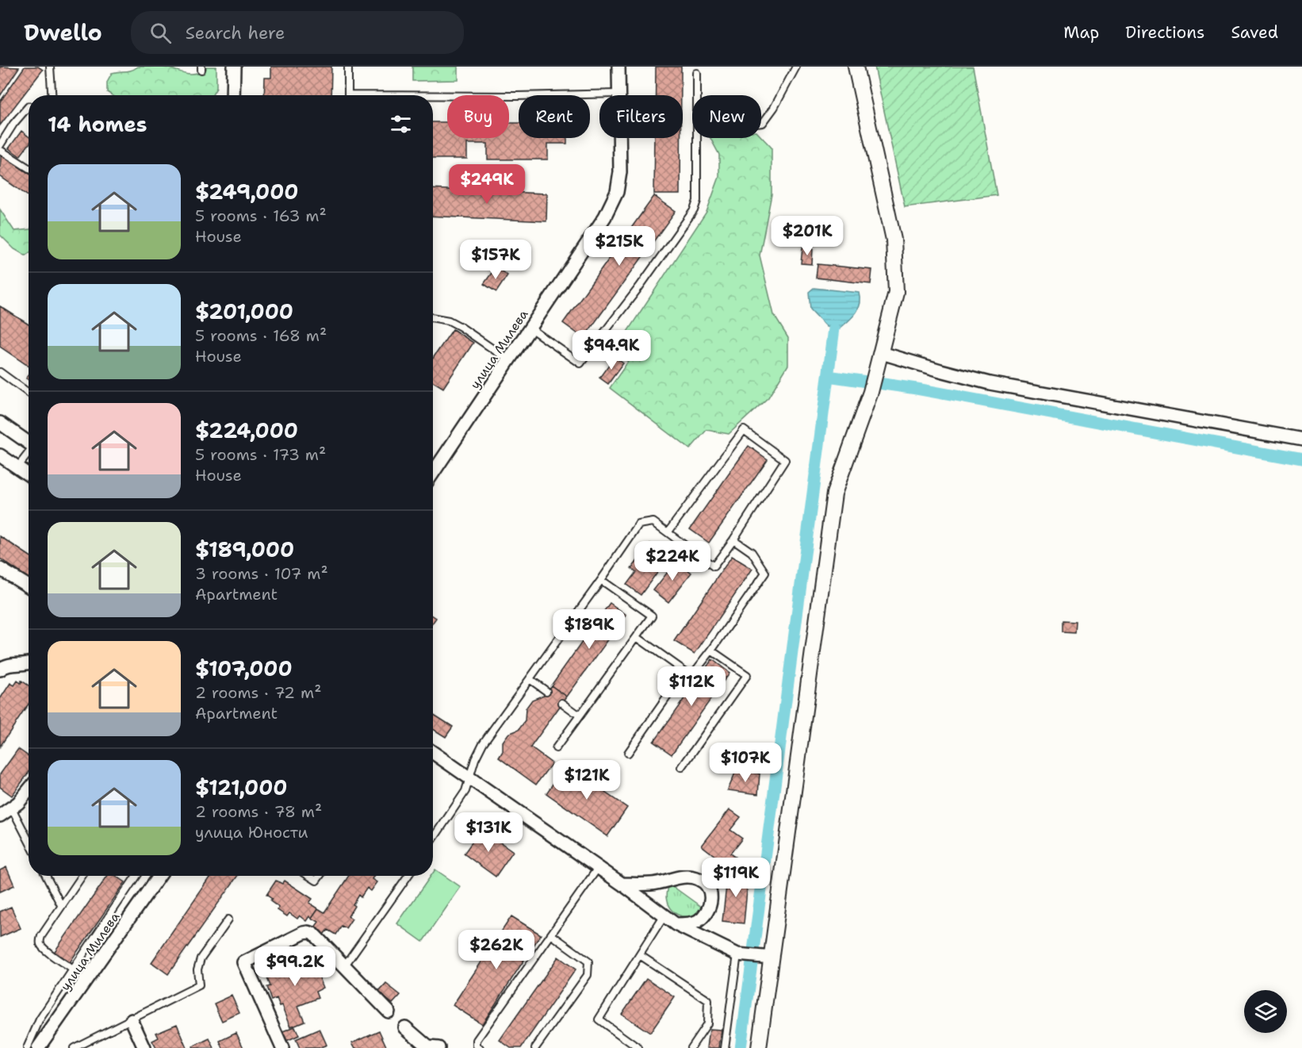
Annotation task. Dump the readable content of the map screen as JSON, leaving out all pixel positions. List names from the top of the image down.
{
  "streets": {
    "street": ["улица Милева"]
  },
  "page": {
    "header": "Dwello",
    "search": "Search here",
    "nav": ["Map", "Directions", "Saved"],
    "chip": [
      "Buy",
      "Rent",
      "Filters",
      "New"
    ],
    "heading": "14 homes",
    "list": [
      {
        "name": "$249,000",
        "note": "5 rooms · 163 m² · House"
      },
      {
        "name": "$201,000",
        "note": "5 rooms · 168 m² · House"
      },
      {
        "name": "$224,000",
        "note": "5 rooms · 173 m² · House"
      },
      {
        "name": "$189,000",
        "note": "3 rooms · 107 m² · Apartment"
      },
      {
        "name": "$107,000",
        "note": "2 rooms · 72 m² · Apartment"
      },
      {
        "name": "$121,000",
        "note": "2 rooms · 78 m² · улица Юности"
      }
    ],
    "price": [
      "$249K",
      "$201K",
      "$215K",
      "$157K",
      "$94.9K",
      "$224K",
      "$189K",
      "$112K",
      "$107K",
      "$121K",
      "$131K",
      "$119K",
      "$262K",
      "$99.2K"
    ]
  }
}
